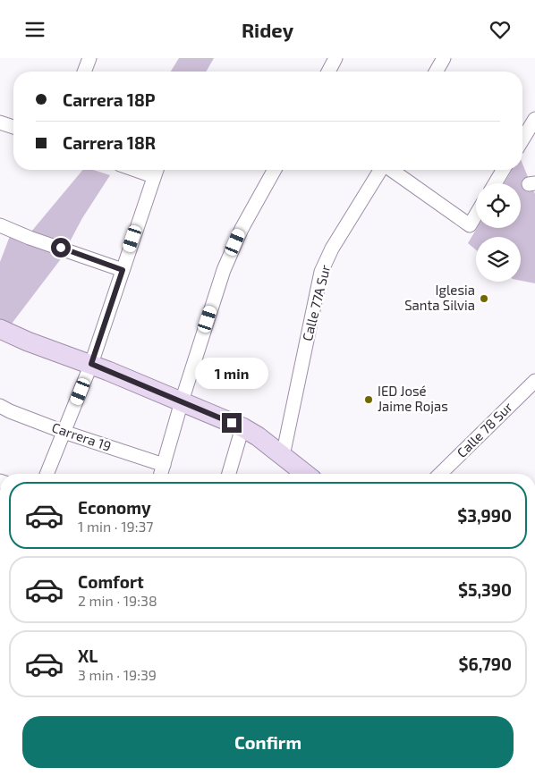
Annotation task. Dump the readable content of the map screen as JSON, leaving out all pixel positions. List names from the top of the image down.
{
  "streets": {
    "street": ["Calle 77A Sur", "Calle 78 Sur", "Carrera 19"]
  },
  "places": ["Iglesia Santa Silvia", "IED José Jaime Rojas"],
  "page": {
    "header": "Ridey",
    "banner": ["Carrera 18P", "Carrera 18R"],
    "bubble": "1 min",
    "list": [
      {
        "name": "Economy",
        "note": "1 min · 19:37",
        "value": "$3,990"
      },
      {
        "name": "Comfort",
        "note": "2 min · 19:38",
        "value": "$5,390"
      },
      {
        "name": "XL",
        "note": "3 min · 19:39",
        "value": "$6,790"
      }
    ],
    "buttons": "Confirm"
  }
}
